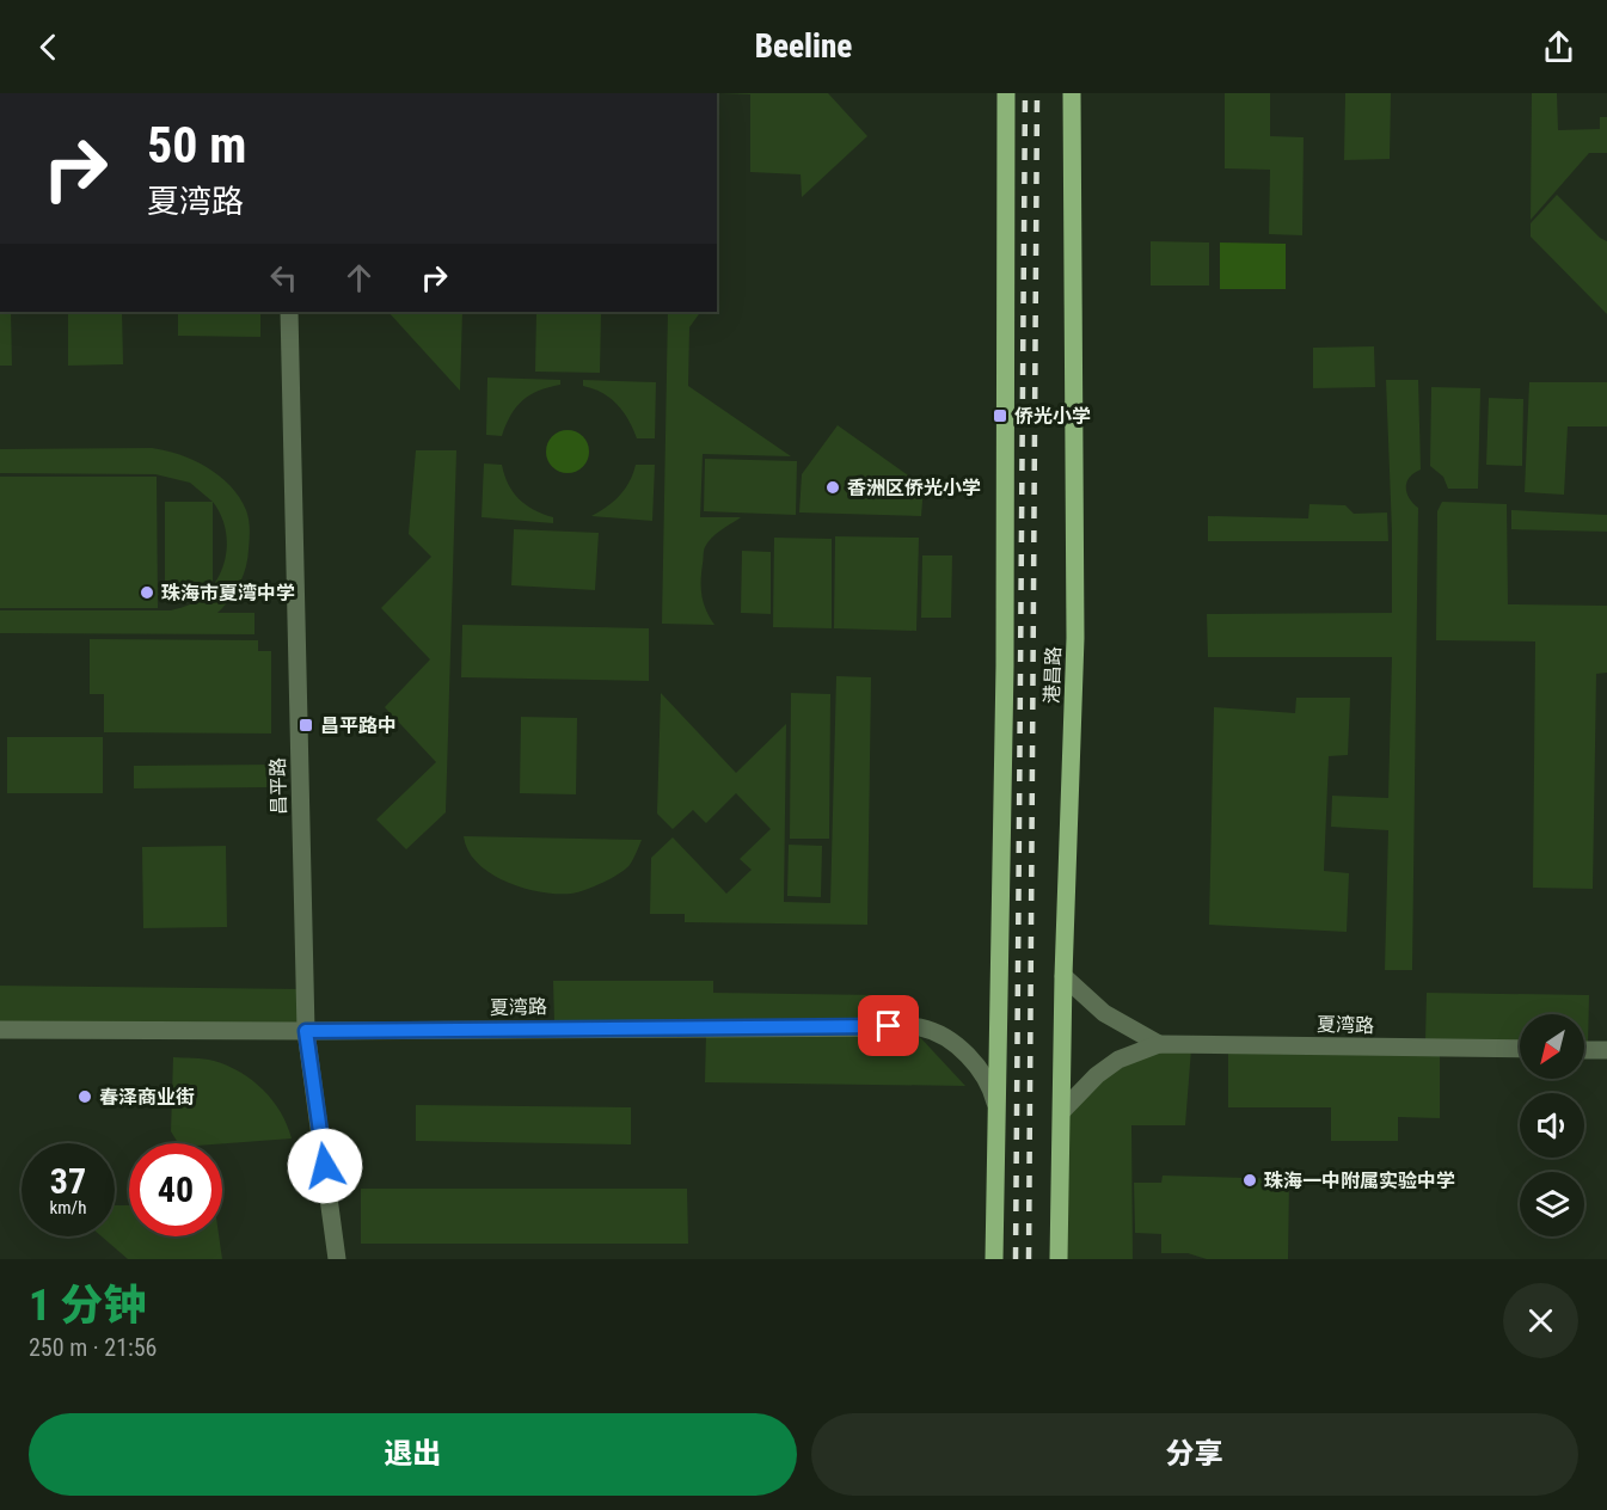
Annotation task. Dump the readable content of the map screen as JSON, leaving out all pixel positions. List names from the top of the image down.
{
  "streets": {
    "main road": ["港昌路"],
    "street": ["昌平路", "夏湾路"]
  },
  "crossings": [
    ["昌平路", "夏湾路"]
  ],
  "places": {
    "transit": ["侨光小学", "昌平路中"],
    "other": [
      "香洲区侨光小学",
      "珠海市夏湾中学",
      "春泽商业街",
      "珠海一中附属实验中学"
    ]
  },
  "north": "bottom left",
  "page": {
    "header": "Beeline",
    "turn": ["50 m", "夏湾路"],
    "speed": "37 km/h",
    "limit": "40",
    "heading": ["1 分钟", "250 m · 21:56"],
    "buttons": ["退出", "分享"]
  }
}
